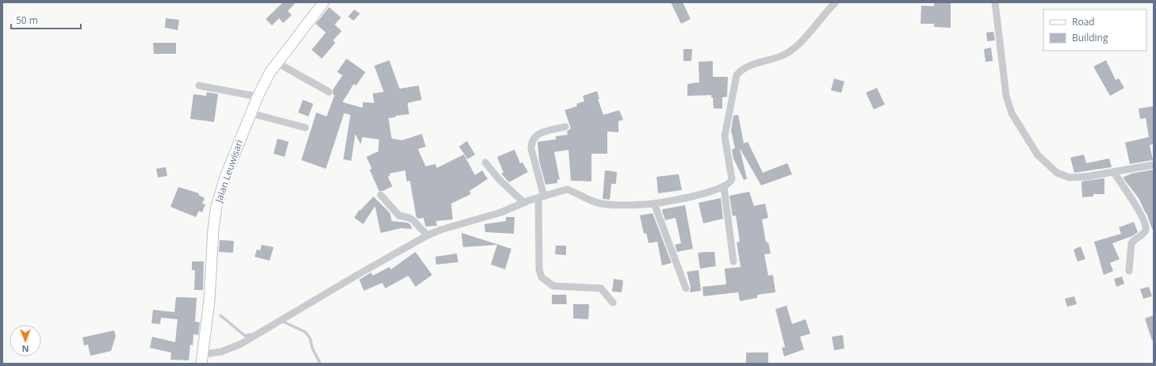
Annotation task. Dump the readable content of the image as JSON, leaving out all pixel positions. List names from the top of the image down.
{
  "streets": {
    "main road": ["Jalan Leuwisari"]
  },
  "legend": ["Road", "Building"],
  "scale_bar": "50 m",
  "north": "bottom"
}
